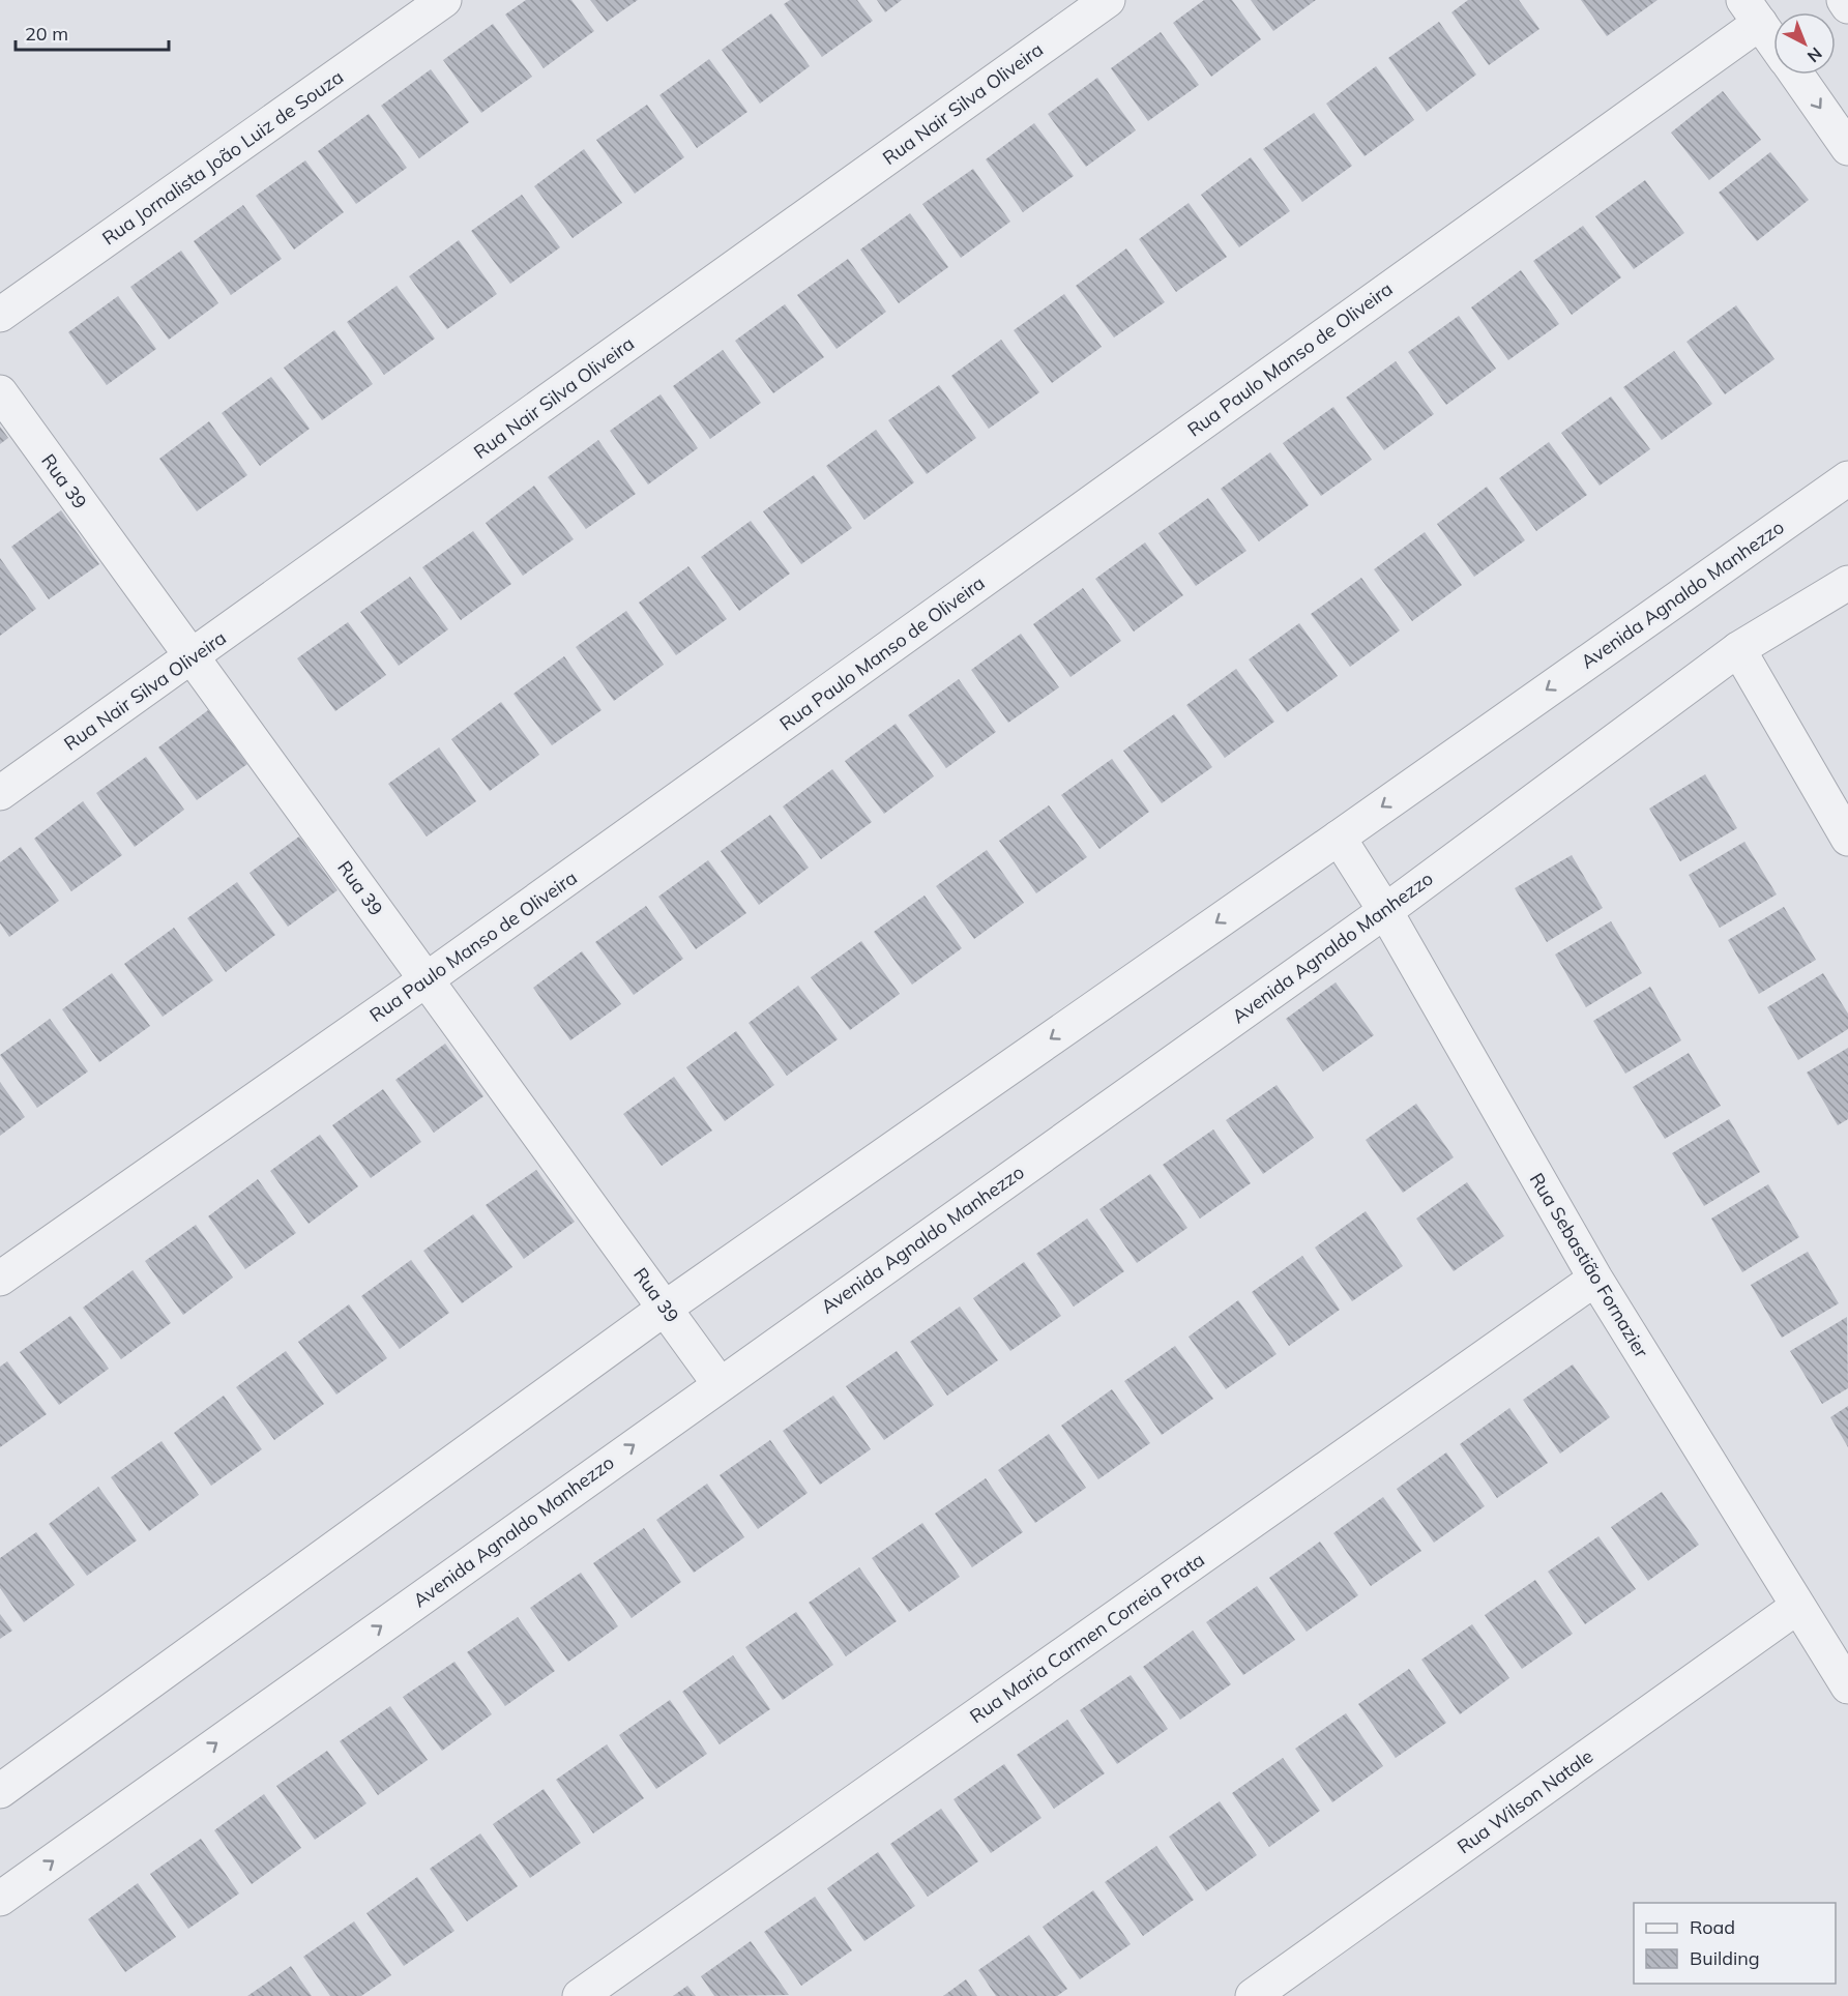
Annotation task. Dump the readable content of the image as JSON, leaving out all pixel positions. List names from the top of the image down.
{
  "streets": {
    "street": [
      "Rua Nair Silva Oliveira",
      "Rua Jornalista João Luiz de Souza",
      "Rua Paulo Manso de Oliveira",
      "Rua 39",
      "Avenida Agnaldo Manhezzo",
      "Rua Sebastião Fornazier",
      "Rua Maria Carmen Correia Prata",
      "Rua Wilson Natale"
    ]
  },
  "crossings": [
    ["Rua Nair Silva Oliveira", "Rua 39"],
    ["Rua Paulo Manso de Oliveira", "Rua 39"],
    ["Rua 39", "Avenida Agnaldo Manhezzo"],
    ["Avenida Agnaldo Manhezzo", "Rua Sebastião Fornazier"],
    ["Rua Sebastião Fornazier", "Rua Maria Carmen Correia Prata"],
    ["Rua Sebastião Fornazier", "Rua Wilson Natale"]
  ],
  "legend": ["Road", "Building"],
  "scale_bar": "20 m",
  "north": "bottom right"
}
